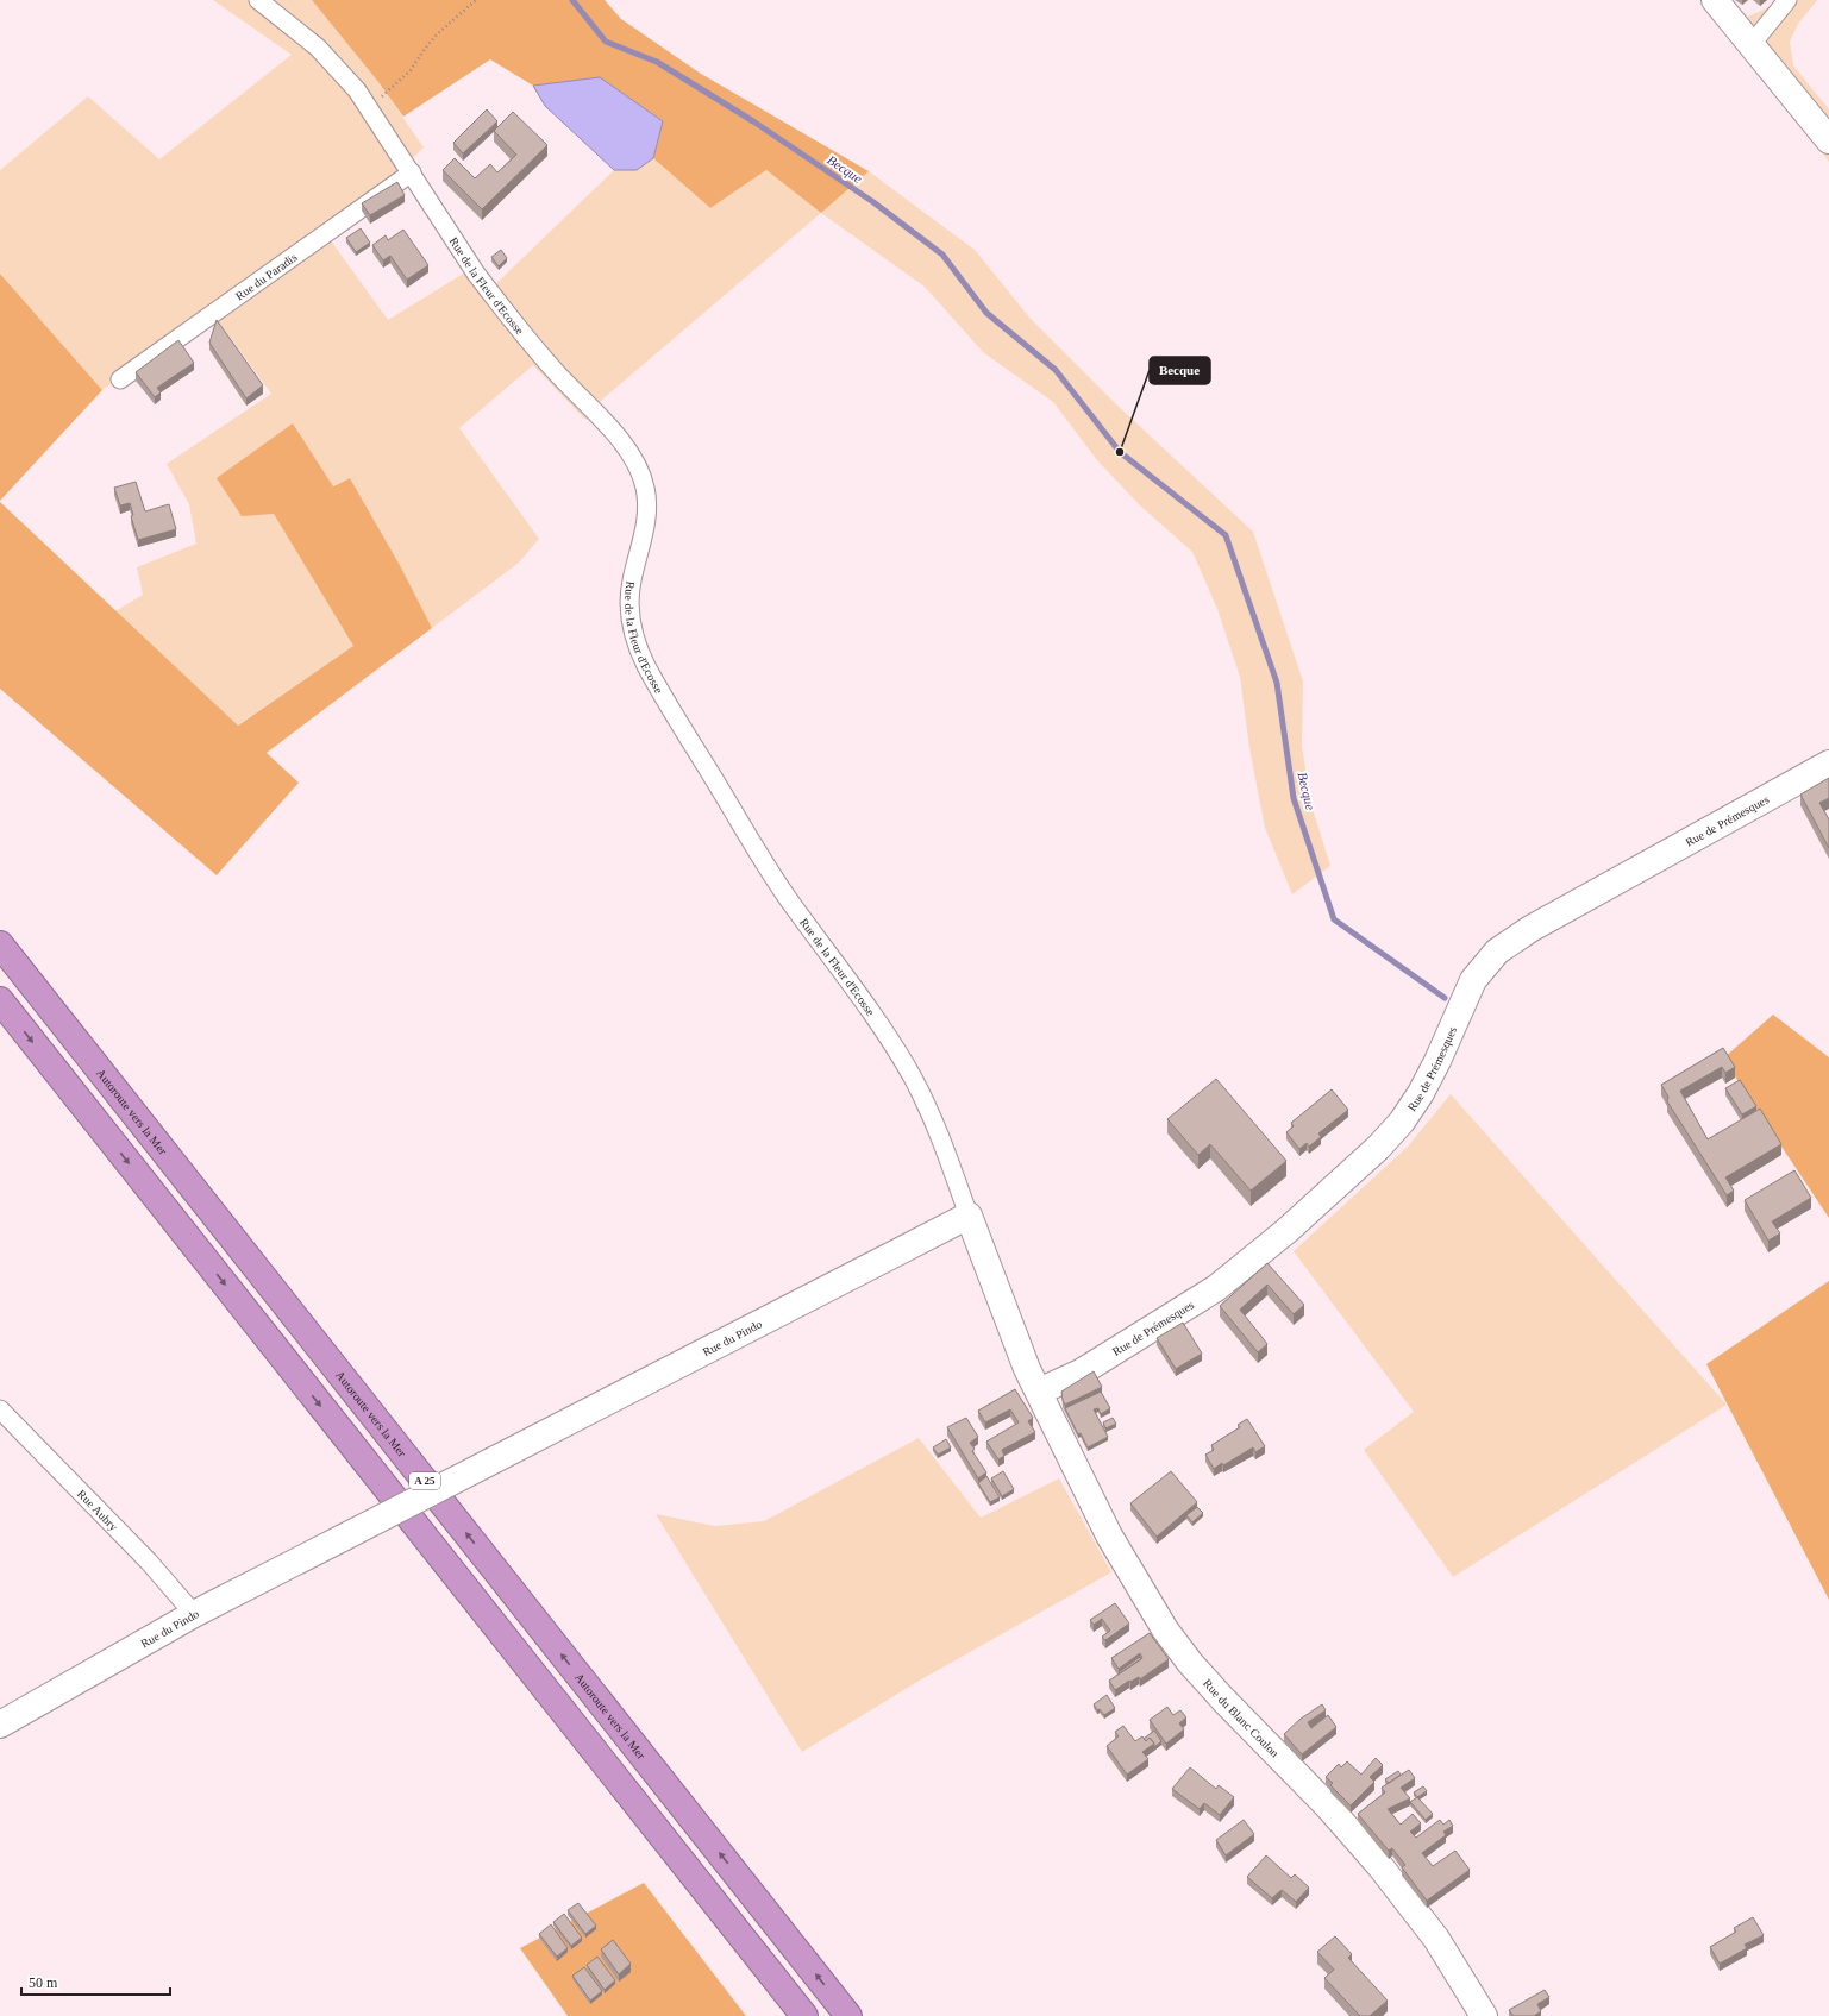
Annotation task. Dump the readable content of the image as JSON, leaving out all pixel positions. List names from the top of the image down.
{
  "streets": {
    "highway": ["Autoroute vers la Mer", "A 25"],
    "street": [
      "Rue du Paradis",
      "Rue de la Fleur d'Ecosse",
      "Rue de Prémesques",
      "Rue du Pindo",
      "Rue Aubry",
      "Rue du Blanc Coulon"
    ]
  },
  "crossings": [
    ["Rue du Paradis", "Rue de la Fleur d'Ecosse"],
    ["Rue de la Fleur d'Ecosse", "Rue du Pindo"],
    ["Rue de la Fleur d'Ecosse", "Rue du Blanc Coulon"],
    ["Rue de Prémesques", "Rue du Blanc Coulon"],
    ["Rue du Pindo", "Rue Aubry"],
    ["Rue du Pindo", "Rue du Blanc Coulon"]
  ],
  "water": ["Becque"],
  "places": ["Becque"],
  "scale_bar": "50 m"
}
